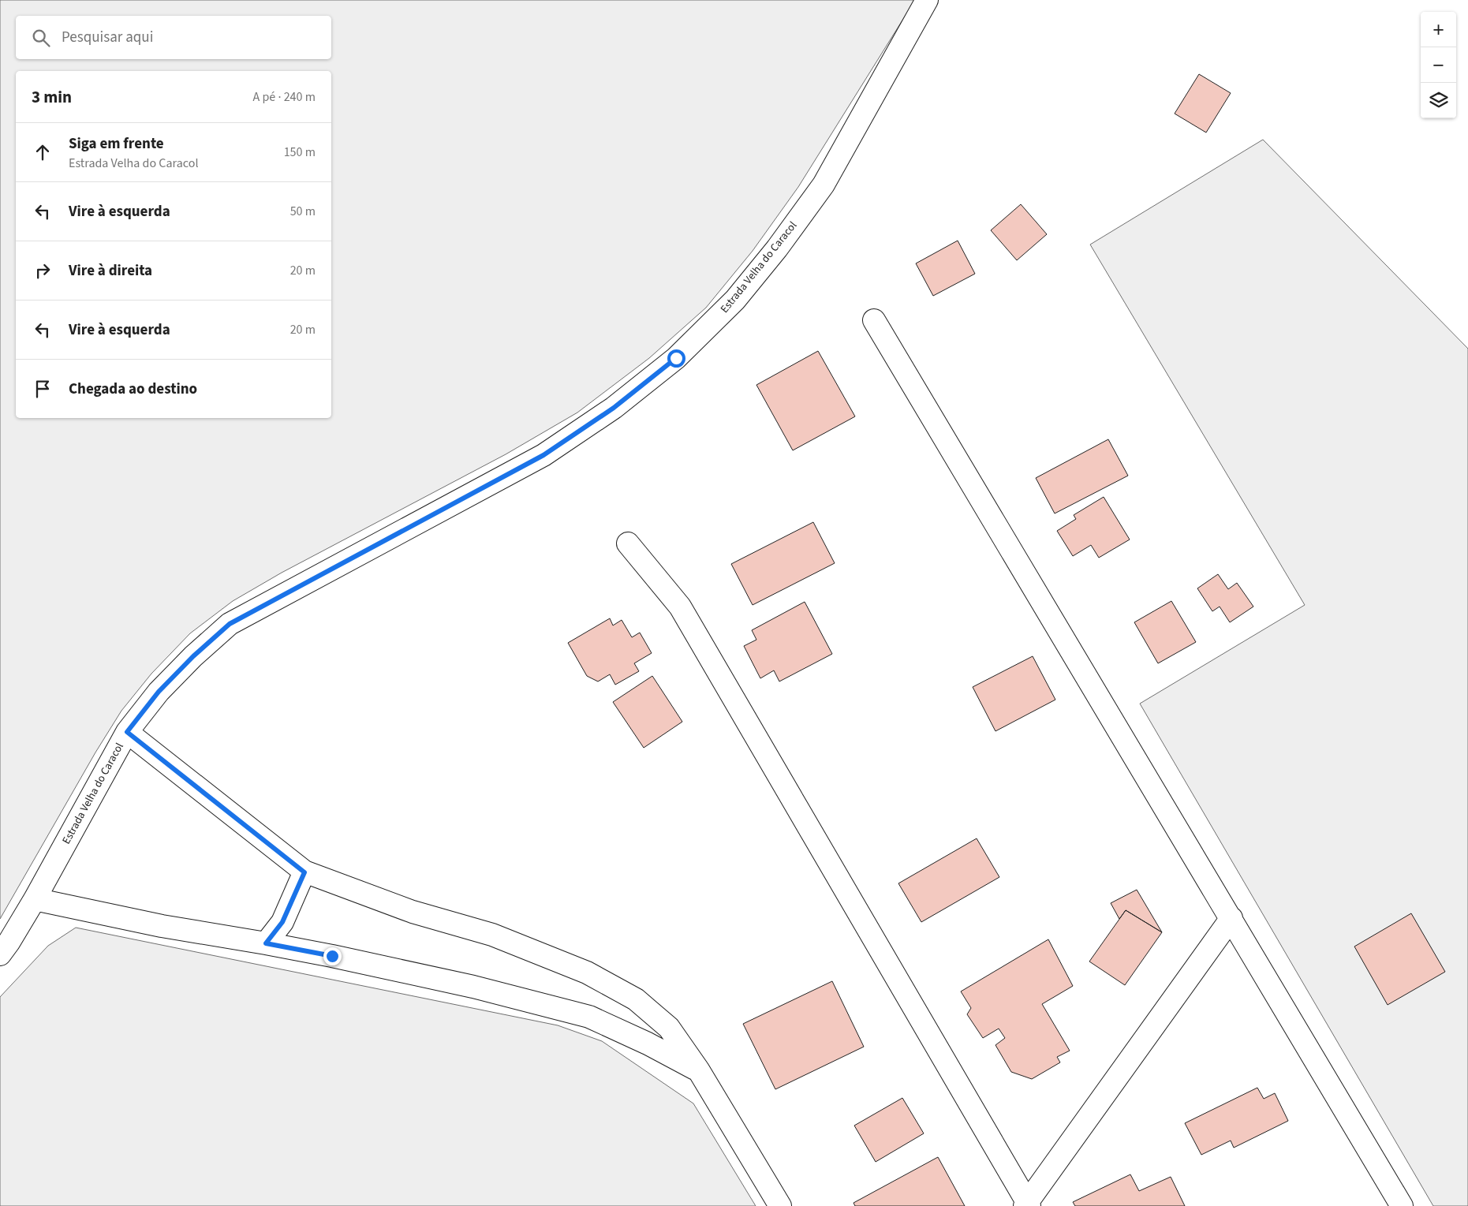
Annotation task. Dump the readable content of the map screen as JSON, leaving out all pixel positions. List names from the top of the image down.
{
  "streets": {
    "street": ["Estrada Velha do Caracol"]
  },
  "page": {
    "map_buttons": ["+", "−"],
    "search": "Pesquisar aqui",
    "heading": ["3 min", "A pé · 240 m"],
    "list": [
      ["Siga em frente", "Estrada Velha do Caracol", "150 m"],
      ["Vire à esquerda", "50 m"],
      ["Vire à direita", "20 m"],
      ["Vire à esquerda", "20 m"],
      "Chegada ao destino"
    ]
  }
}
